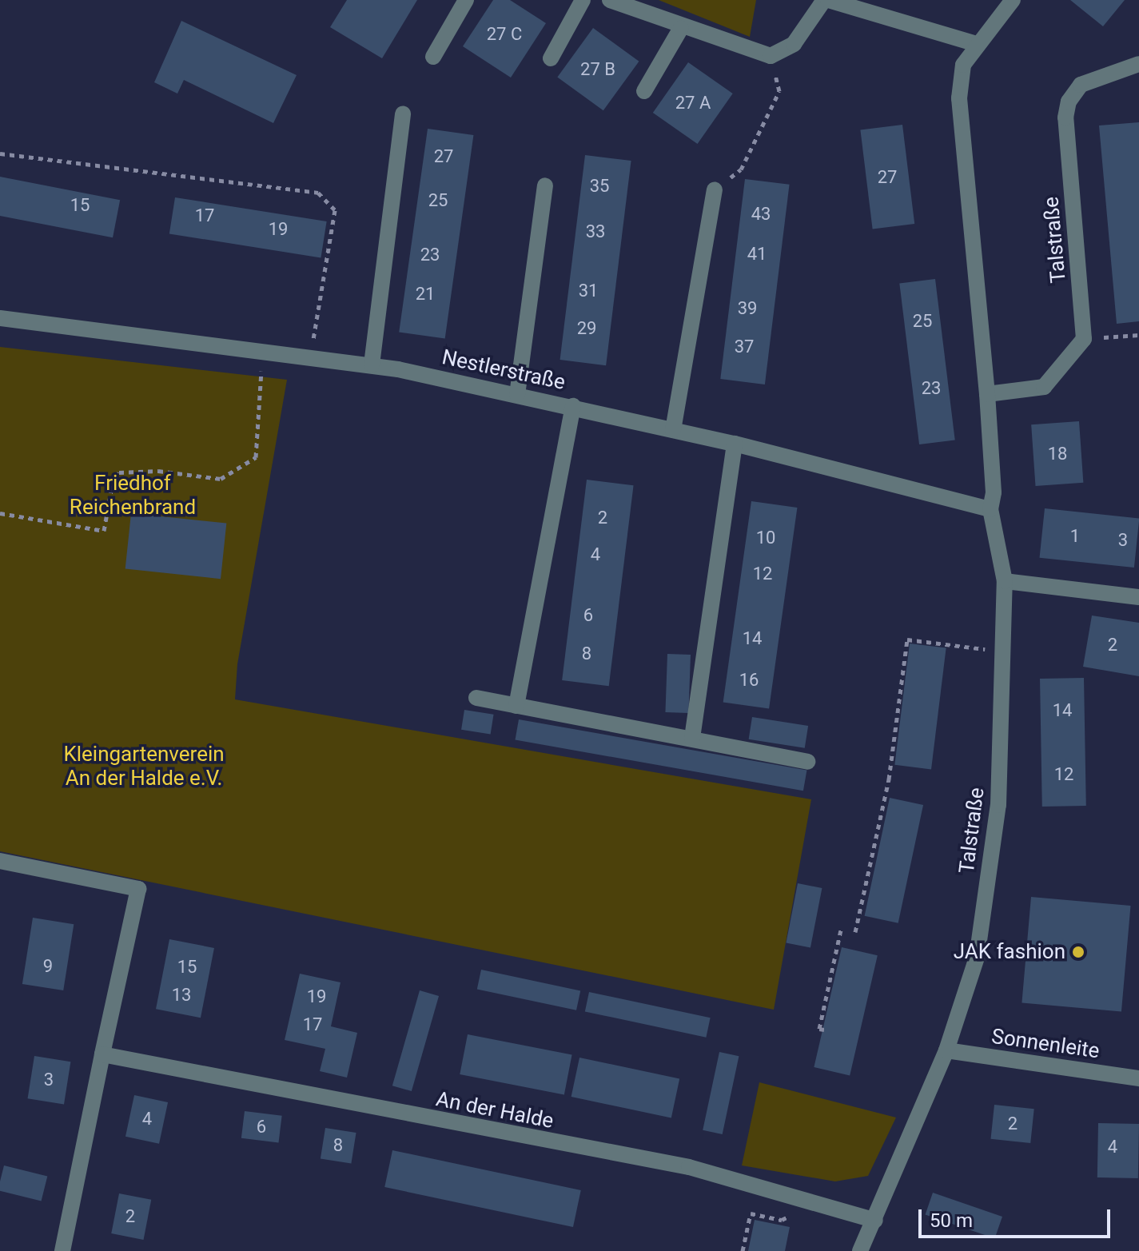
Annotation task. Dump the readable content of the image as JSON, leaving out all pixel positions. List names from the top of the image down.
{
  "streets": {
    "street": [
      "Talstraße",
      "Nestlerstraße",
      "Sonnenleite",
      "An der Halde"
    ]
  },
  "crossings": [
    ["Talstraße", "Nestlerstraße"],
    ["Talstraße", "Sonnenleite"],
    ["Talstraße", "An der Halde"]
  ],
  "parks": ["Friedhof Reichenbrand", "Kleingartenverein An der Halde e.V."],
  "places": ["JAK fashion"],
  "house_numbers": [
    "27 C",
    "27 B",
    "27 A",
    "27",
    "27",
    "35",
    "25",
    "15",
    "43",
    "17",
    "19",
    "33",
    "41",
    "23",
    "31",
    "21",
    "39",
    "25",
    "29",
    "37",
    "23",
    "18",
    "2",
    "1",
    "10",
    "3",
    "4",
    "12",
    "6",
    "14",
    "2",
    "8",
    "16",
    "14",
    "12",
    "9",
    "15",
    "13",
    "19",
    "17",
    "3",
    "4",
    "2",
    "6",
    "8",
    "4",
    "2"
  ],
  "scale_bar": "50 m"
}
